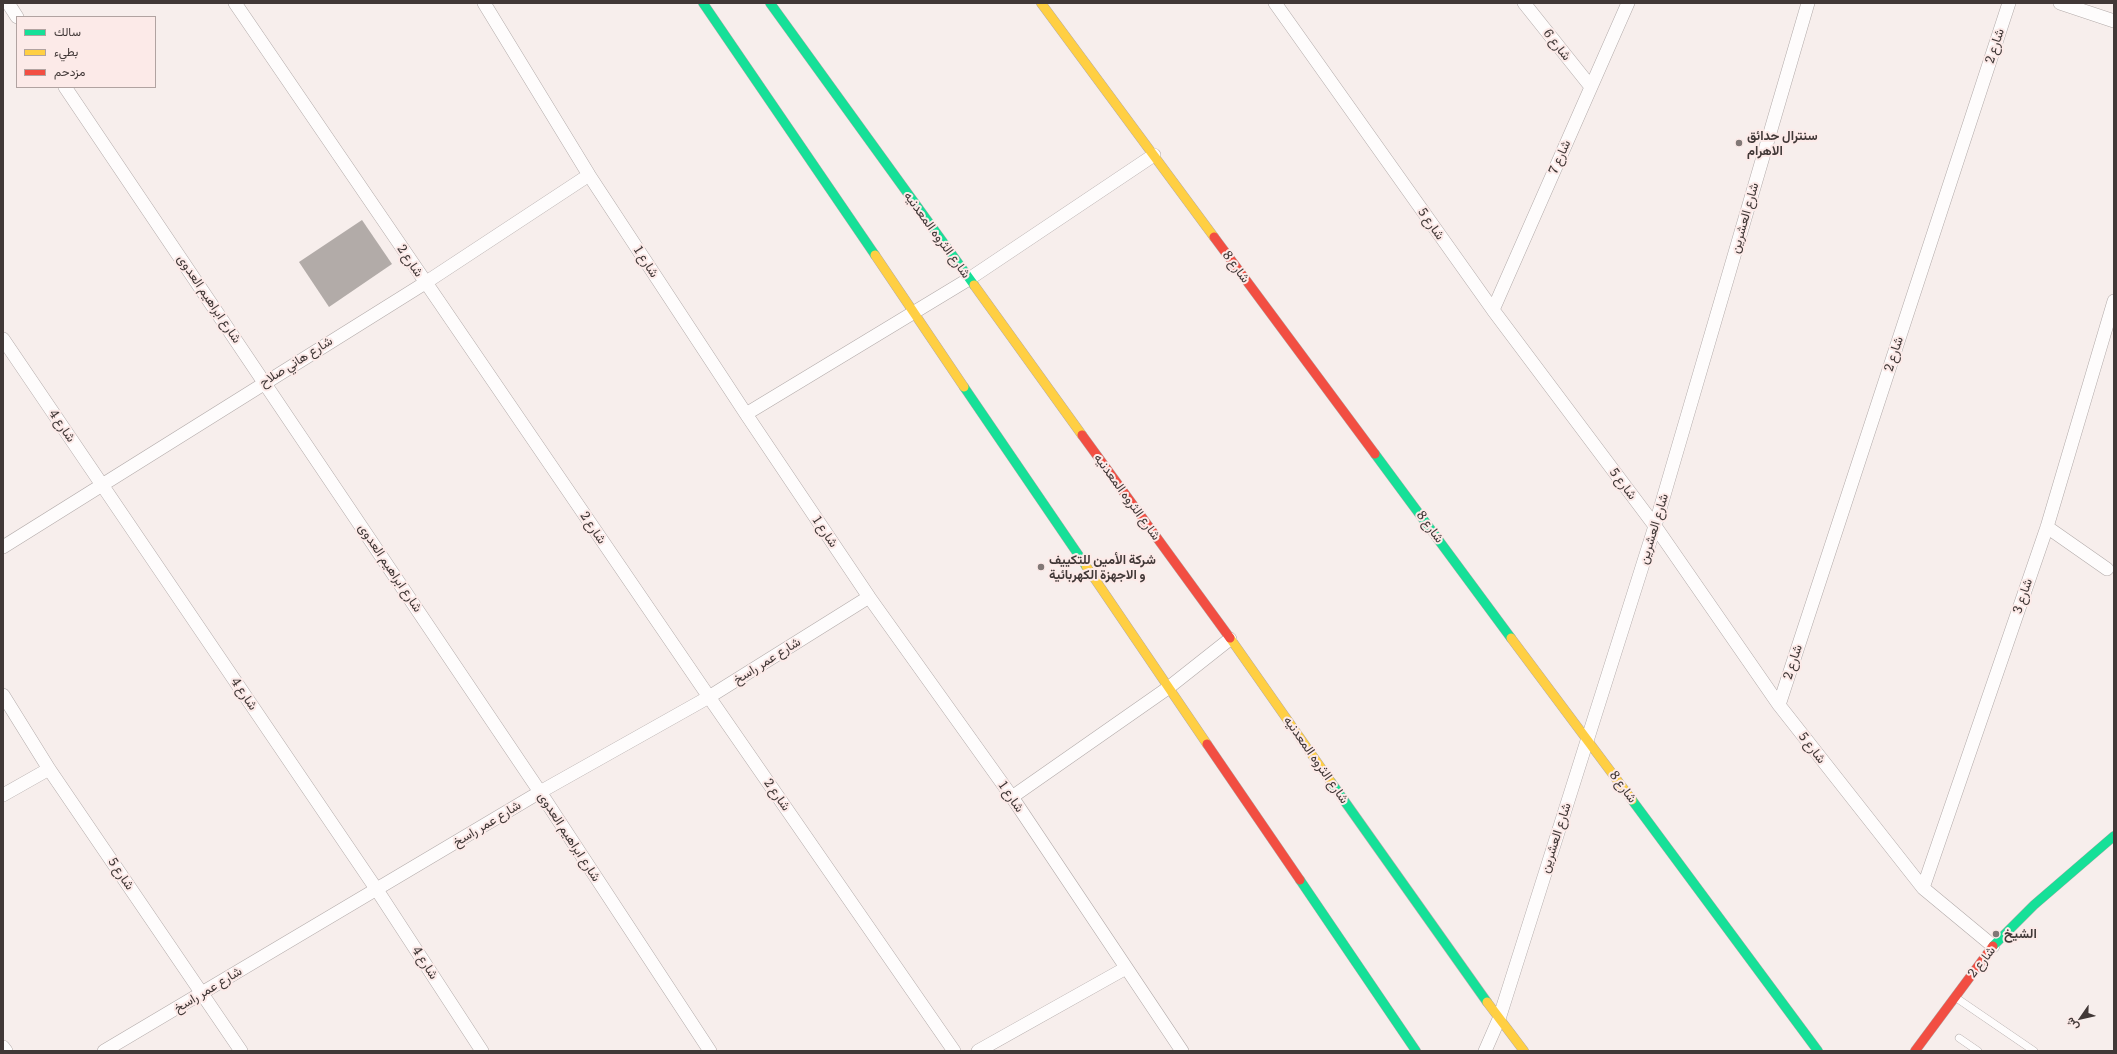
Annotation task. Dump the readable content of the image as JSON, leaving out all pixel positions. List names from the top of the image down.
{
  "streets": {
    "street": [
      "شارع 6",
      "شارع 2",
      "شارع 7",
      "شارع العشرين",
      "شارع 5",
      "شارع الثروه المعدنيه",
      "شارع 1",
      "شارع 8",
      "شارع ابراهيم العدوى",
      "شارع هاني صلاح",
      "شارع 4",
      "شارع 3",
      "شارع عمر راسخ"
    ]
  },
  "crossings": [
    ["شارع 6", "شارع 7"],
    ["شارع 2", "شارع 5"],
    ["شارع 2", "شارع هاني صلاح"],
    ["شارع 2", "شارع عمر راسخ"],
    ["شارع 7", "شارع 5"],
    ["شارع العشرين", "شارع 5"],
    ["شارع العشرين", "شارع الثروه المعدنيه"],
    ["شارع العشرين", "شارع 8"],
    ["شارع 5", "شارع 3"],
    ["شارع 5", "شارع عمر راسخ"],
    ["شارع 1", "شارع هاني صلاح"],
    ["شارع 1", "شارع عمر راسخ"],
    ["شارع ابراهيم العدوى", "شارع هاني صلاح"],
    ["شارع ابراهيم العدوى", "شارع عمر راسخ"],
    ["شارع هاني صلاح", "شارع 4"],
    ["شارع 4", "شارع عمر راسخ"]
  ],
  "places": ["سنترال حدائق الاهرام", "شركة الأمين للتكييف و الاجهزة الكهربائية", "الشيخ"],
  "legend": ["سالك", "بطيء", "مزدحم"],
  "north": "bottom left"
}
